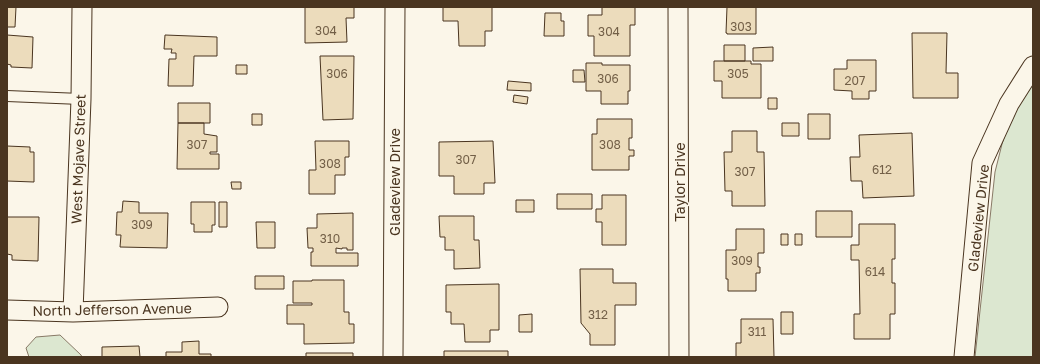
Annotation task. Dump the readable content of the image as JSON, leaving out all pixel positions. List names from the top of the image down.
{
  "streets": {
    "street": [
      "West Mojave Street",
      "Gladeview Drive",
      "Taylor Drive",
      "North Jefferson Avenue"
    ]
  },
  "crossings": [
    ["West Mojave Street", "North Jefferson Avenue"]
  ],
  "house_numbers": [
    "303",
    "304",
    "304",
    "306",
    "305",
    "306",
    "207",
    "307",
    "308",
    "307",
    "308",
    "612",
    "307",
    "309",
    "310",
    "309",
    "614",
    "312",
    "311"
  ]
}
